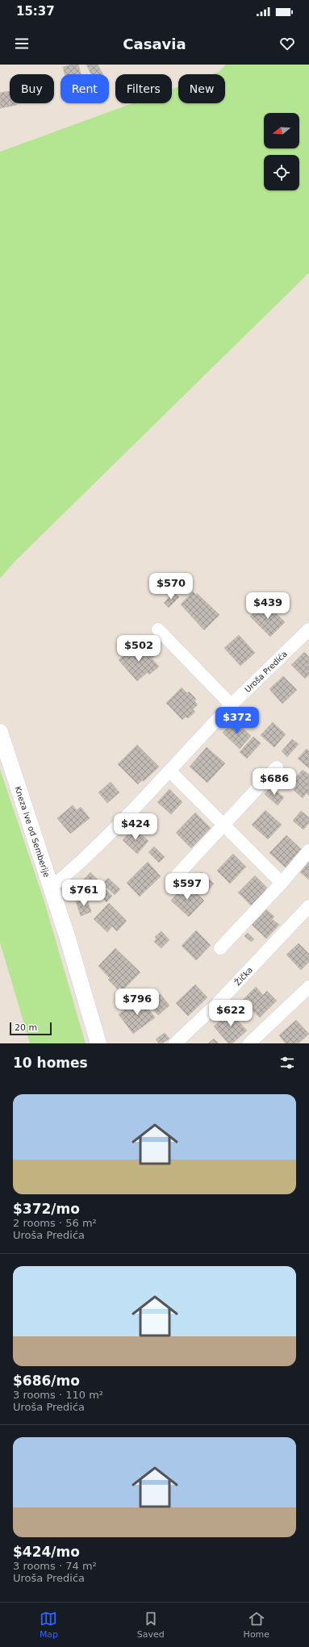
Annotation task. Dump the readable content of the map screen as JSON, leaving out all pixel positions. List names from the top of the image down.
{
  "streets": {
    "street": ["Uroša Predića", "Kneza Ive od Semberije", "Žička"]
  },
  "crossings": [
    ["Uroša Predića", "Kneza Ive od Semberije"]
  ],
  "scale_bar": "20 m",
  "north": "left",
  "page": {
    "status": "15:37",
    "header": "Casavia",
    "chip": [
      "Buy",
      "Rent",
      "Filters",
      "New"
    ],
    "price": [
      "$570",
      "$439",
      "$502",
      "$372",
      "$686",
      "$424",
      "$597",
      "$761",
      "$796",
      "$622"
    ],
    "scale": "20 m",
    "heading": "10 homes",
    "list": [
      {
        "name": "$372/mo",
        "note": "2 rooms · 56 m² · Uroša Predića"
      },
      {
        "name": "$686/mo",
        "note": "3 rooms · 110 m² · Uroša Predića"
      },
      {
        "name": "$424/mo",
        "note": "3 rooms · 74 m² · Uroša Predića"
      }
    ],
    "tabs": ["Map", "Saved", "Home"]
  }
}
